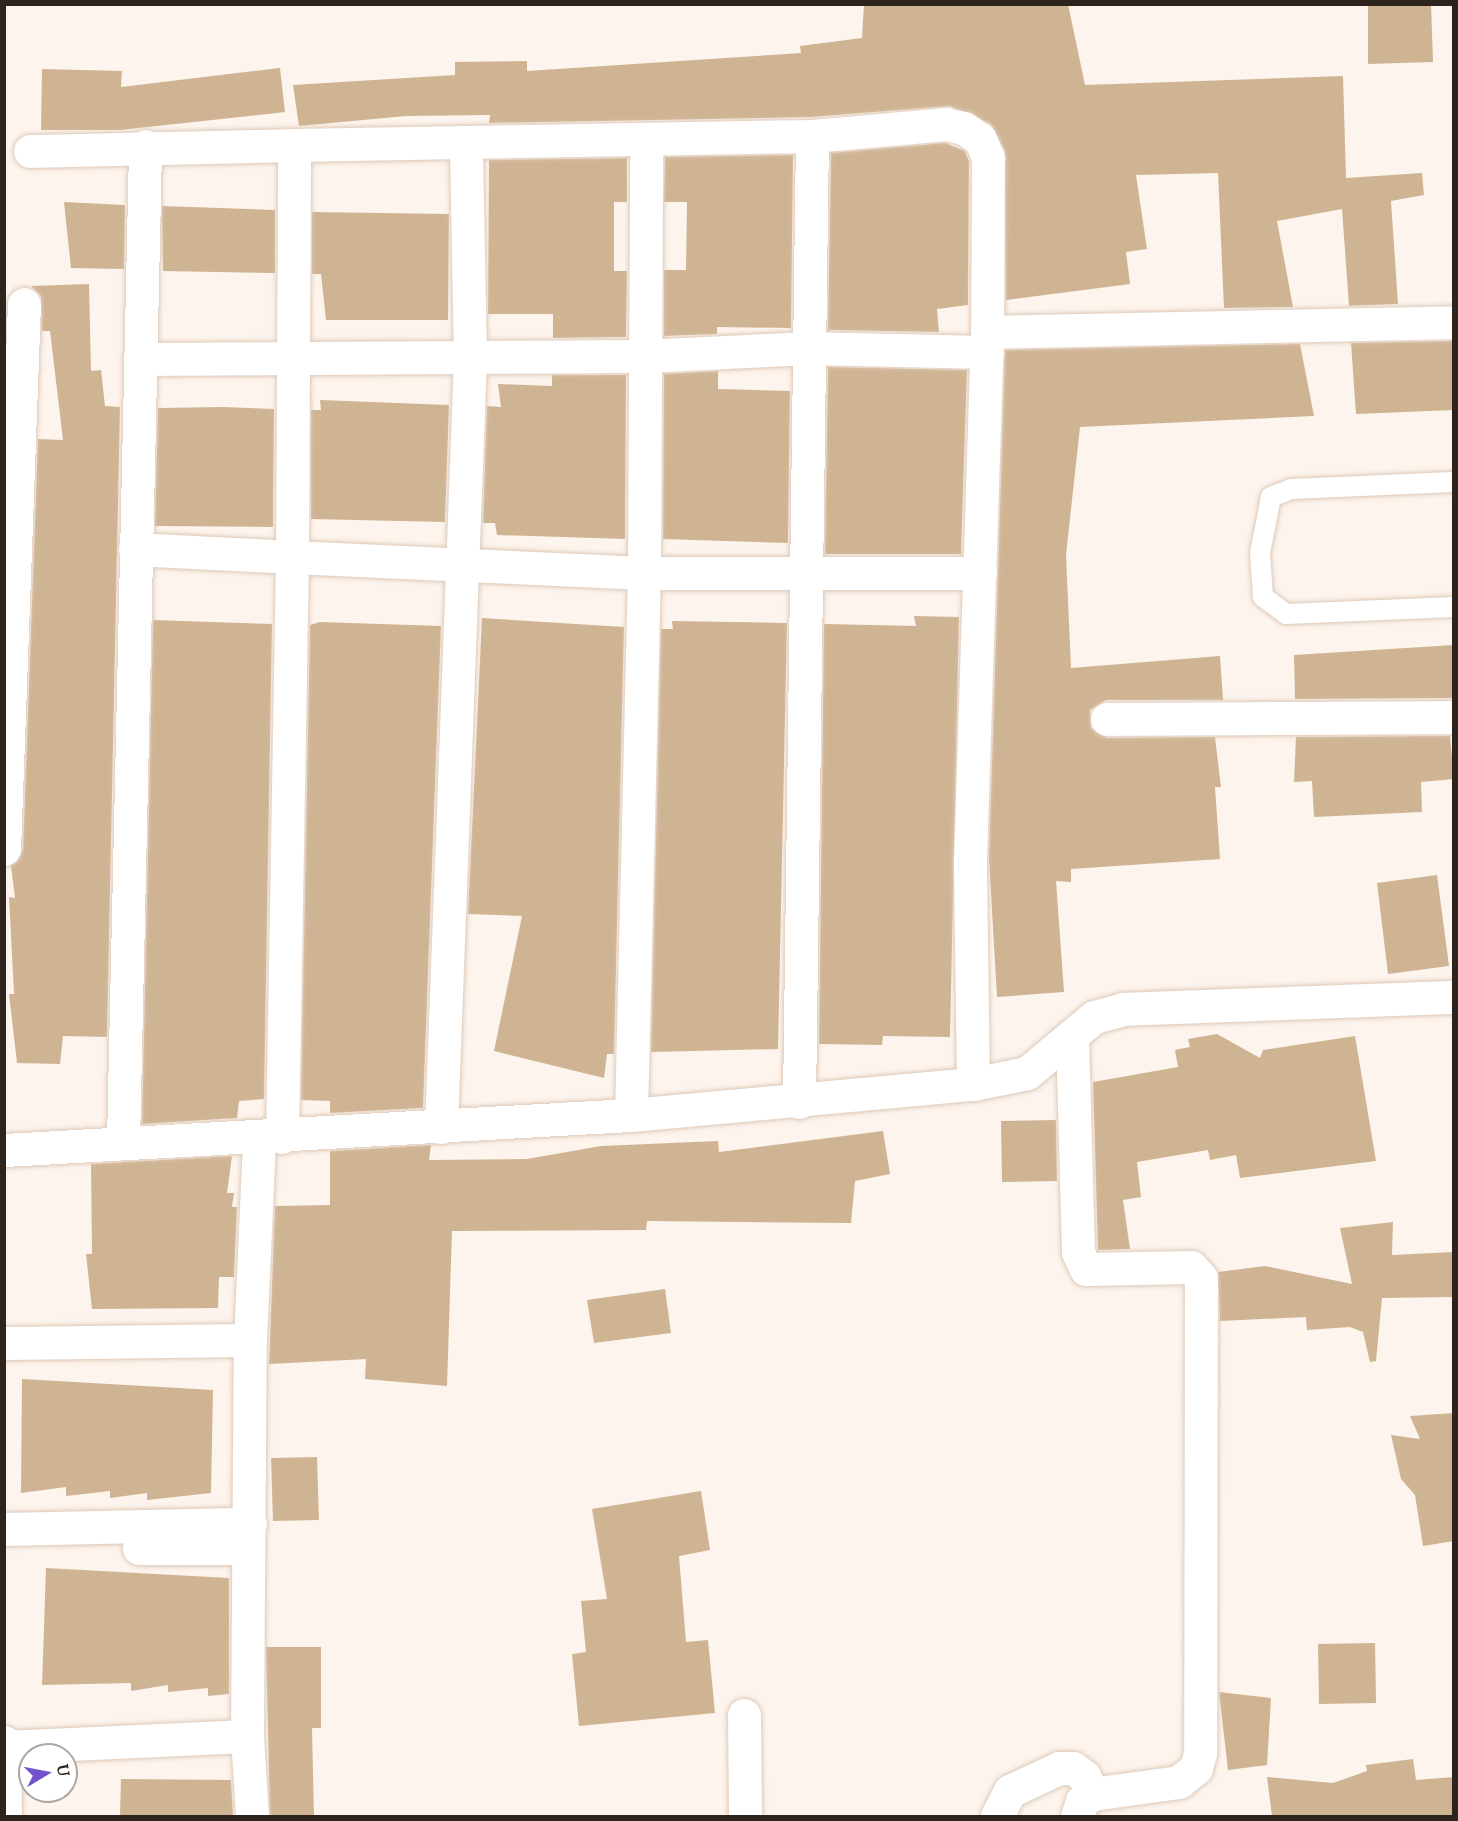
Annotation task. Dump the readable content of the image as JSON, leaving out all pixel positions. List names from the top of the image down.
{
  "north": "right"
}
